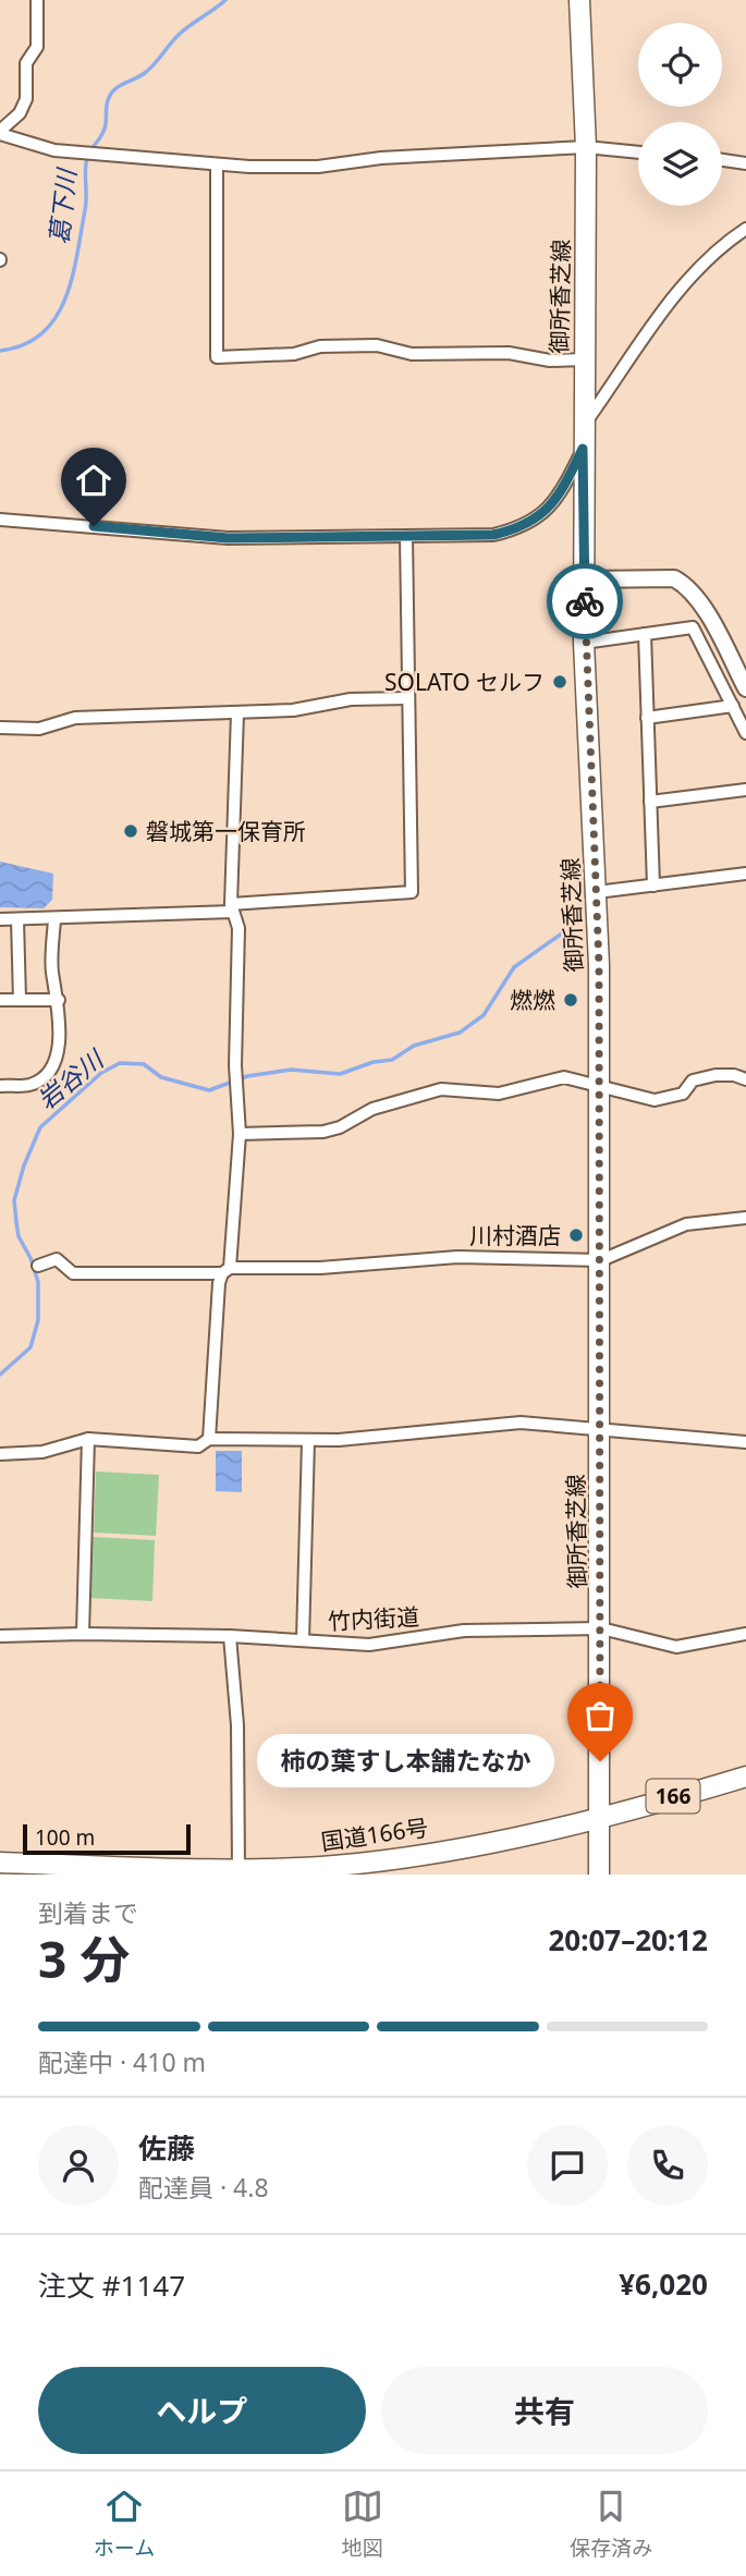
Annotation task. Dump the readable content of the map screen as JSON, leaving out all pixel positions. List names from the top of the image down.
{
  "streets": {
    "main road": ["御所香芝線", "166", "国道166号"],
    "street": ["竹内街道"]
  },
  "crossings": [
    ["御所香芝線", "竹内街道"],
    ["御所香芝線", "国道166号"]
  ],
  "water": ["葛下川", "岩谷川"],
  "places": [
    "SOLATO セルフ",
    "磐城第一保育所",
    "燃燃",
    "川村酒店",
    "柿の葉すし本舗たなか"
  ],
  "scale_bar": "100 m",
  "page": {
    "bubble": "柿の葉すし本舗たなか",
    "scale": "100 m",
    "heading": ["3 分", "到着まで", "20:07–20:12"],
    "panel": [
      "佐藤",
      "配達員 · 4.8",
      "注文 #1147",
      "¥6,020"
    ],
    "bar": "配達中 · 410 m",
    "buttons": ["ヘルプ", "共有"],
    "tabs": ["ホーム", "地図", "保存済み"]
  }
}
